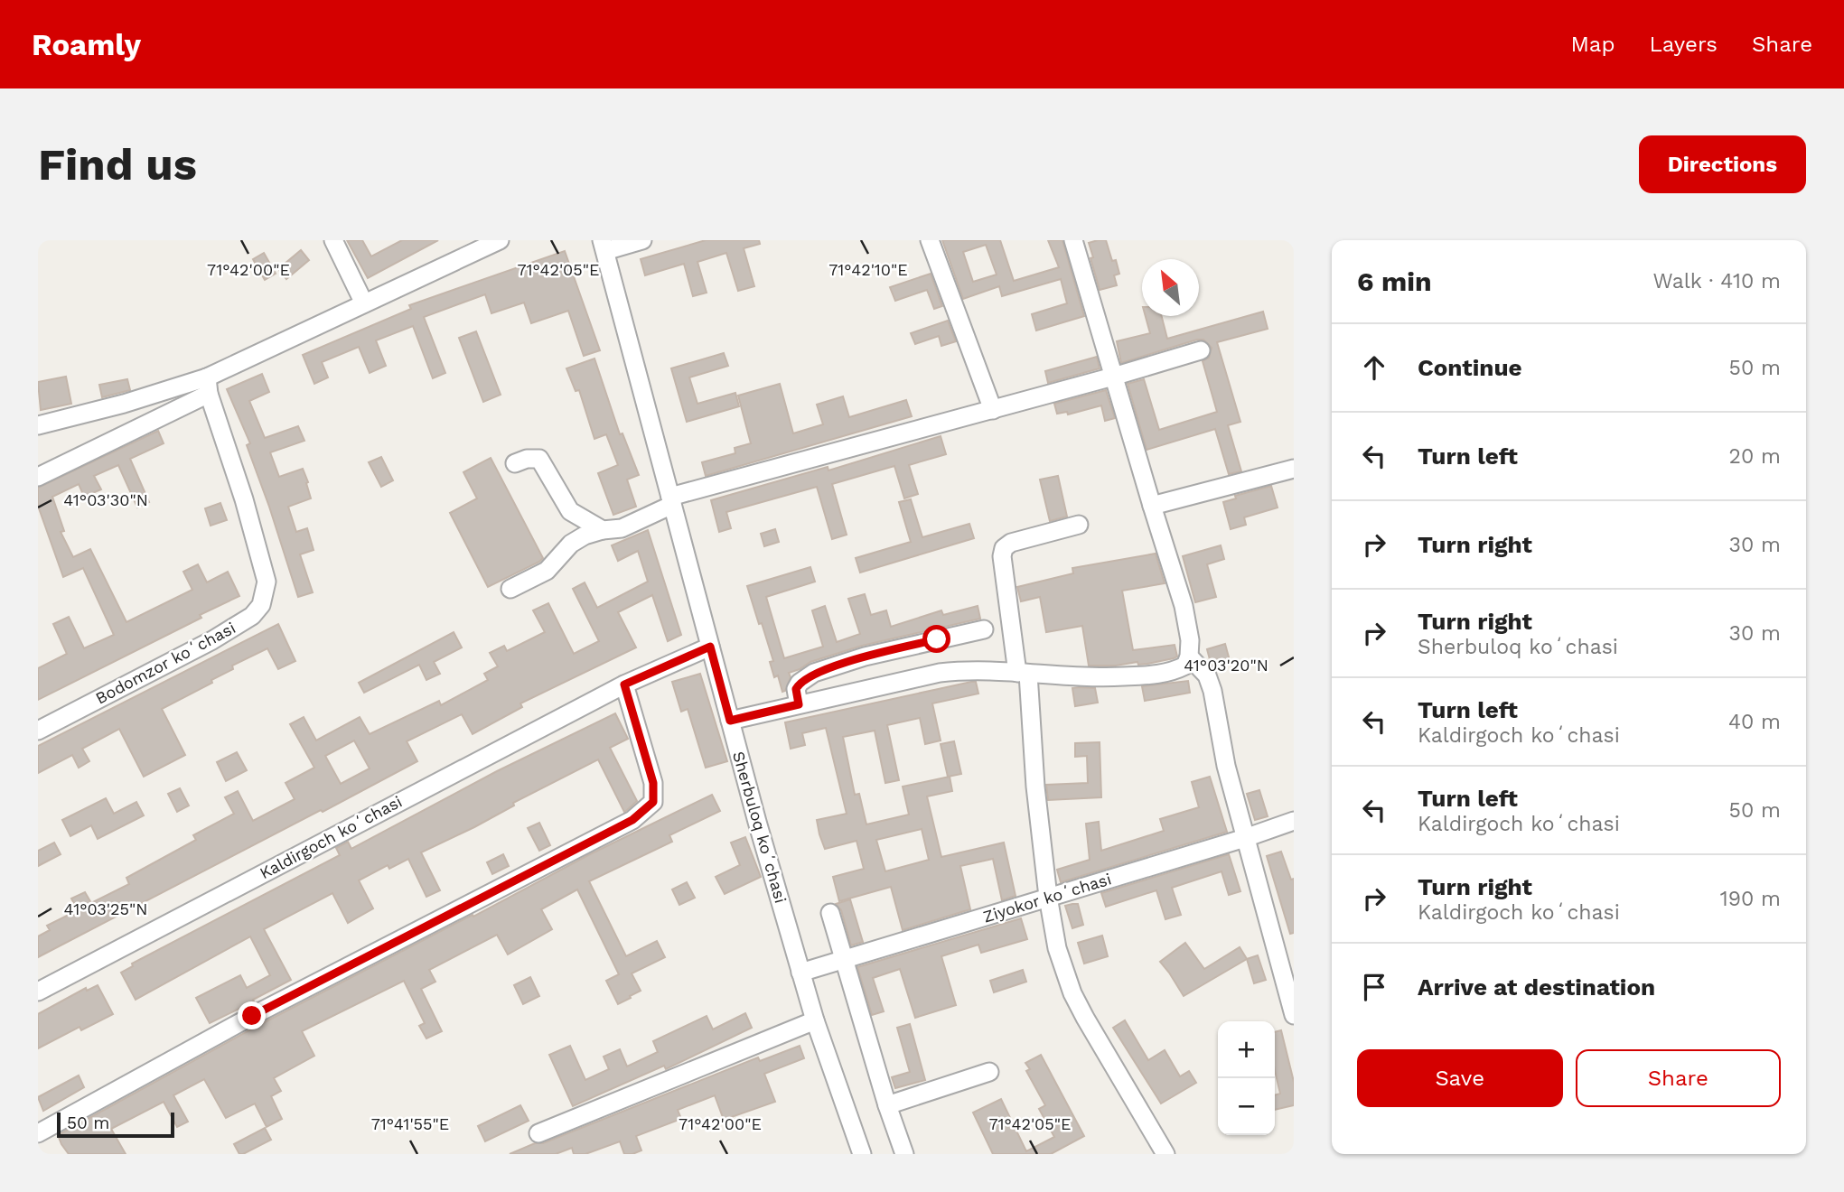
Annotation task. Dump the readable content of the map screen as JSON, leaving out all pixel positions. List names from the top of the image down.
{
  "streets": {
    "street": [
      "Bodomzor koʻchasi",
      "Sherbuloq koʻchasi",
      "Kaldirgoch koʻchasi",
      "Ziyokor koʻchasi"
    ]
  },
  "crossings": [
    ["Sherbuloq koʻchasi", "Kaldirgoch koʻchasi"],
    ["Sherbuloq koʻchasi", "Ziyokor koʻchasi"]
  ],
  "scale_bar": "50 m",
  "north": "top left",
  "page": {
    "header": "Roamly",
    "nav": ["Map", "Layers", "Share"],
    "buttons": [
      "Directions",
      ["Save", "Share"]
    ],
    "title": "Find us",
    "heading": ["6 min", "Walk · 410 m"],
    "list": [
      ["Continue", "50 m"],
      ["Turn left", "20 m"],
      ["Turn right", "30 m"],
      ["Turn right", "Sherbuloq koʻchasi", "30 m"],
      ["Turn left", "Kaldirgoch koʻchasi", "40 m"],
      ["Turn left", "Kaldirgoch koʻchasi", "50 m"],
      ["Turn right", "Kaldirgoch koʻchasi", "190 m"],
      "Arrive at destination"
    ],
    "map_buttons": ["+", "−"],
    "scale": "50 m"
  },
  "coordinates": [
    "71°42'00\"E",
    "71°42'05\"E",
    "71°42'10\"E",
    "41°03'30\"N",
    "41°03'20\"N",
    "41°03'25\"N",
    "71°41'55\"E"
  ]
}
